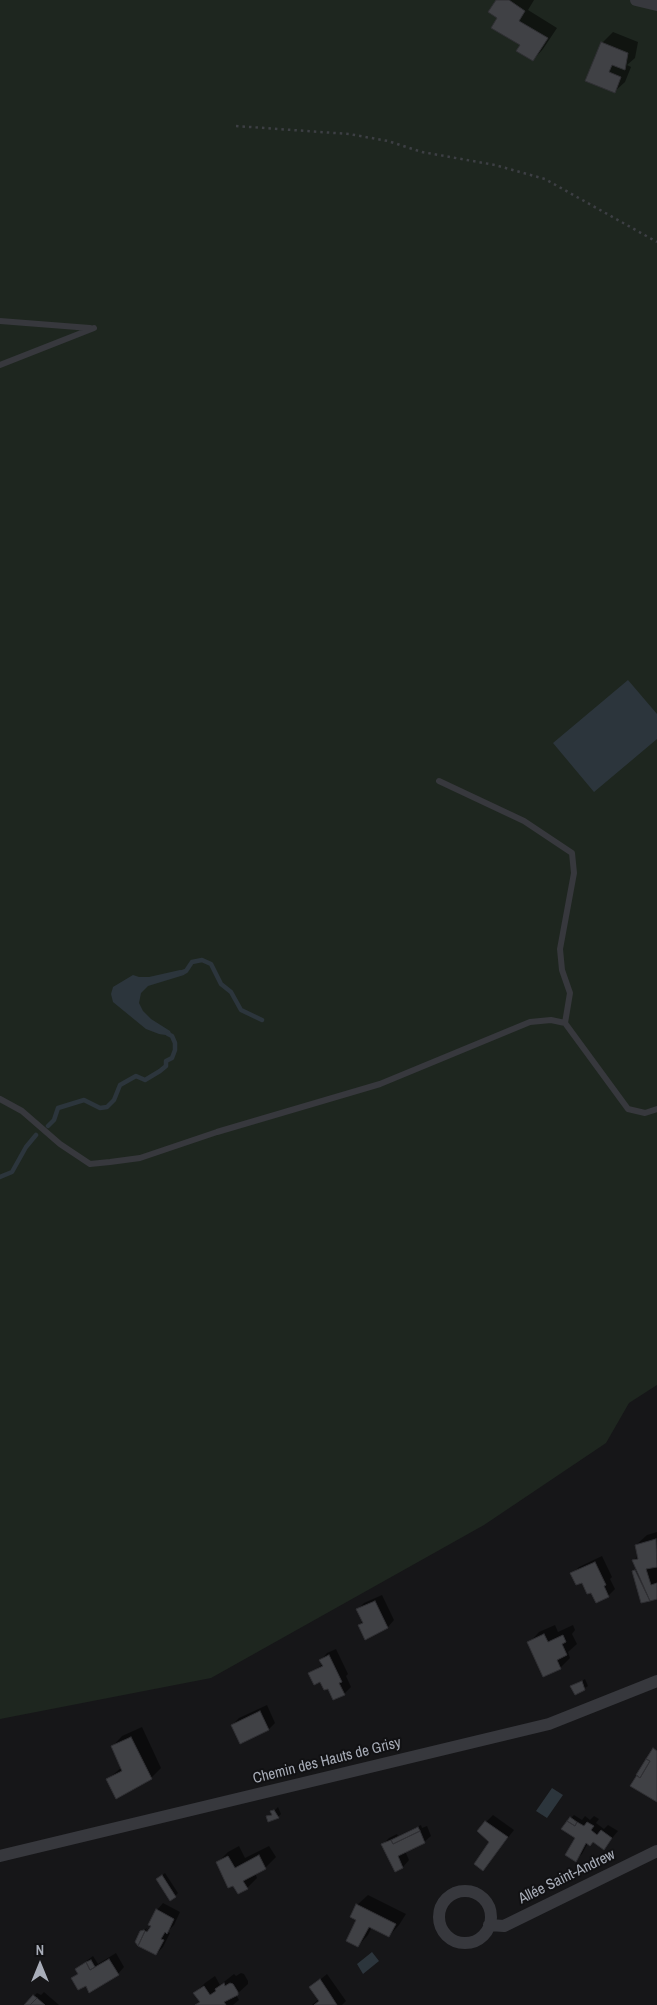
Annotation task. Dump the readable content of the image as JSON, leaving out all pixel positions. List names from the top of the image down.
{
  "streets": {
    "street": ["Chemin des Hauts de Grisy", "Allée Saint-Andrew"]
  },
  "north": "top"
}
